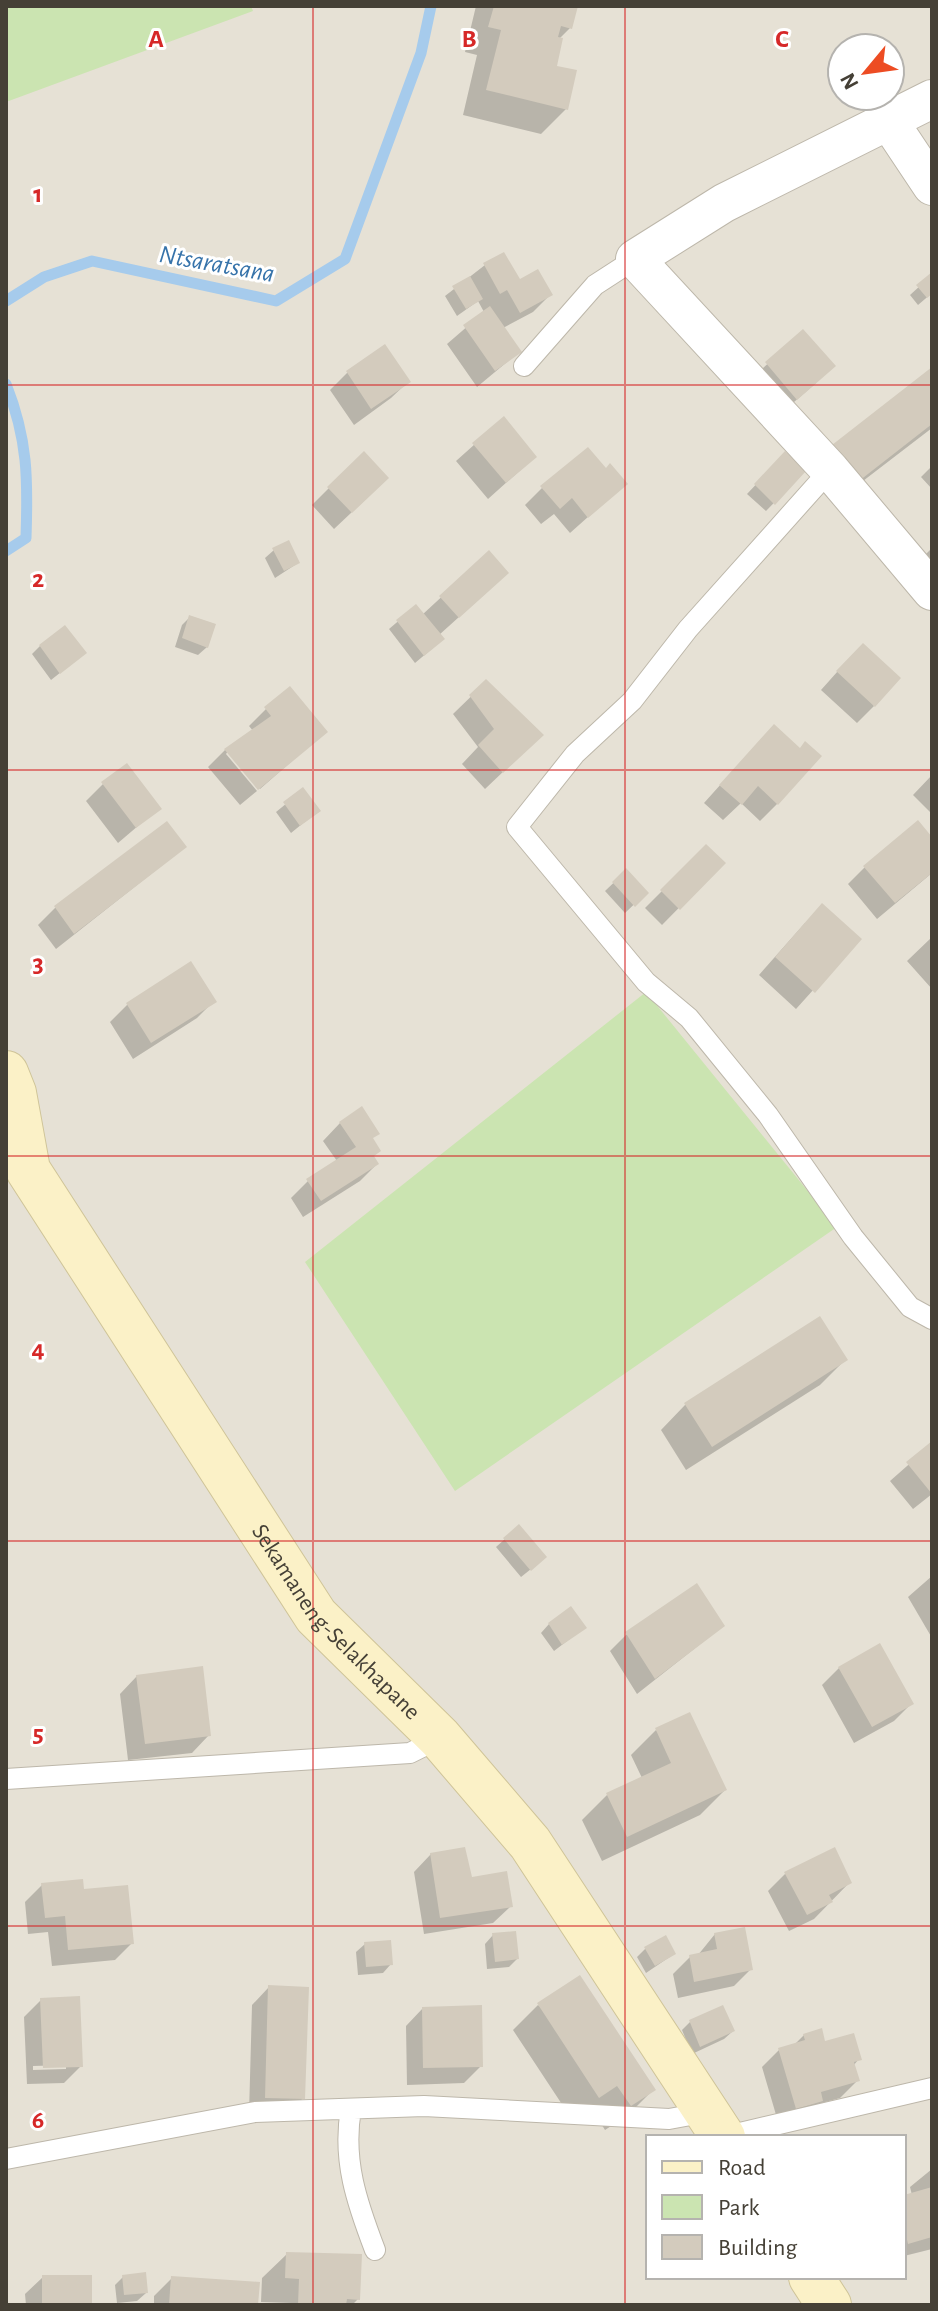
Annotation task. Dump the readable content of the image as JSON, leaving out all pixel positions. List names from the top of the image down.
{
  "streets": {
    "street": ["Sekamaneng-Selakhapane"]
  },
  "water": ["Ntsaratsana"],
  "legend": ["Road", "Park", "Building"],
  "north": "bottom left",
  "grid": {
    "columns": ["A", "B", "C"],
    "rows": [
      "1",
      "2",
      "3",
      "4",
      "5",
      "6"
    ]
  }
}
